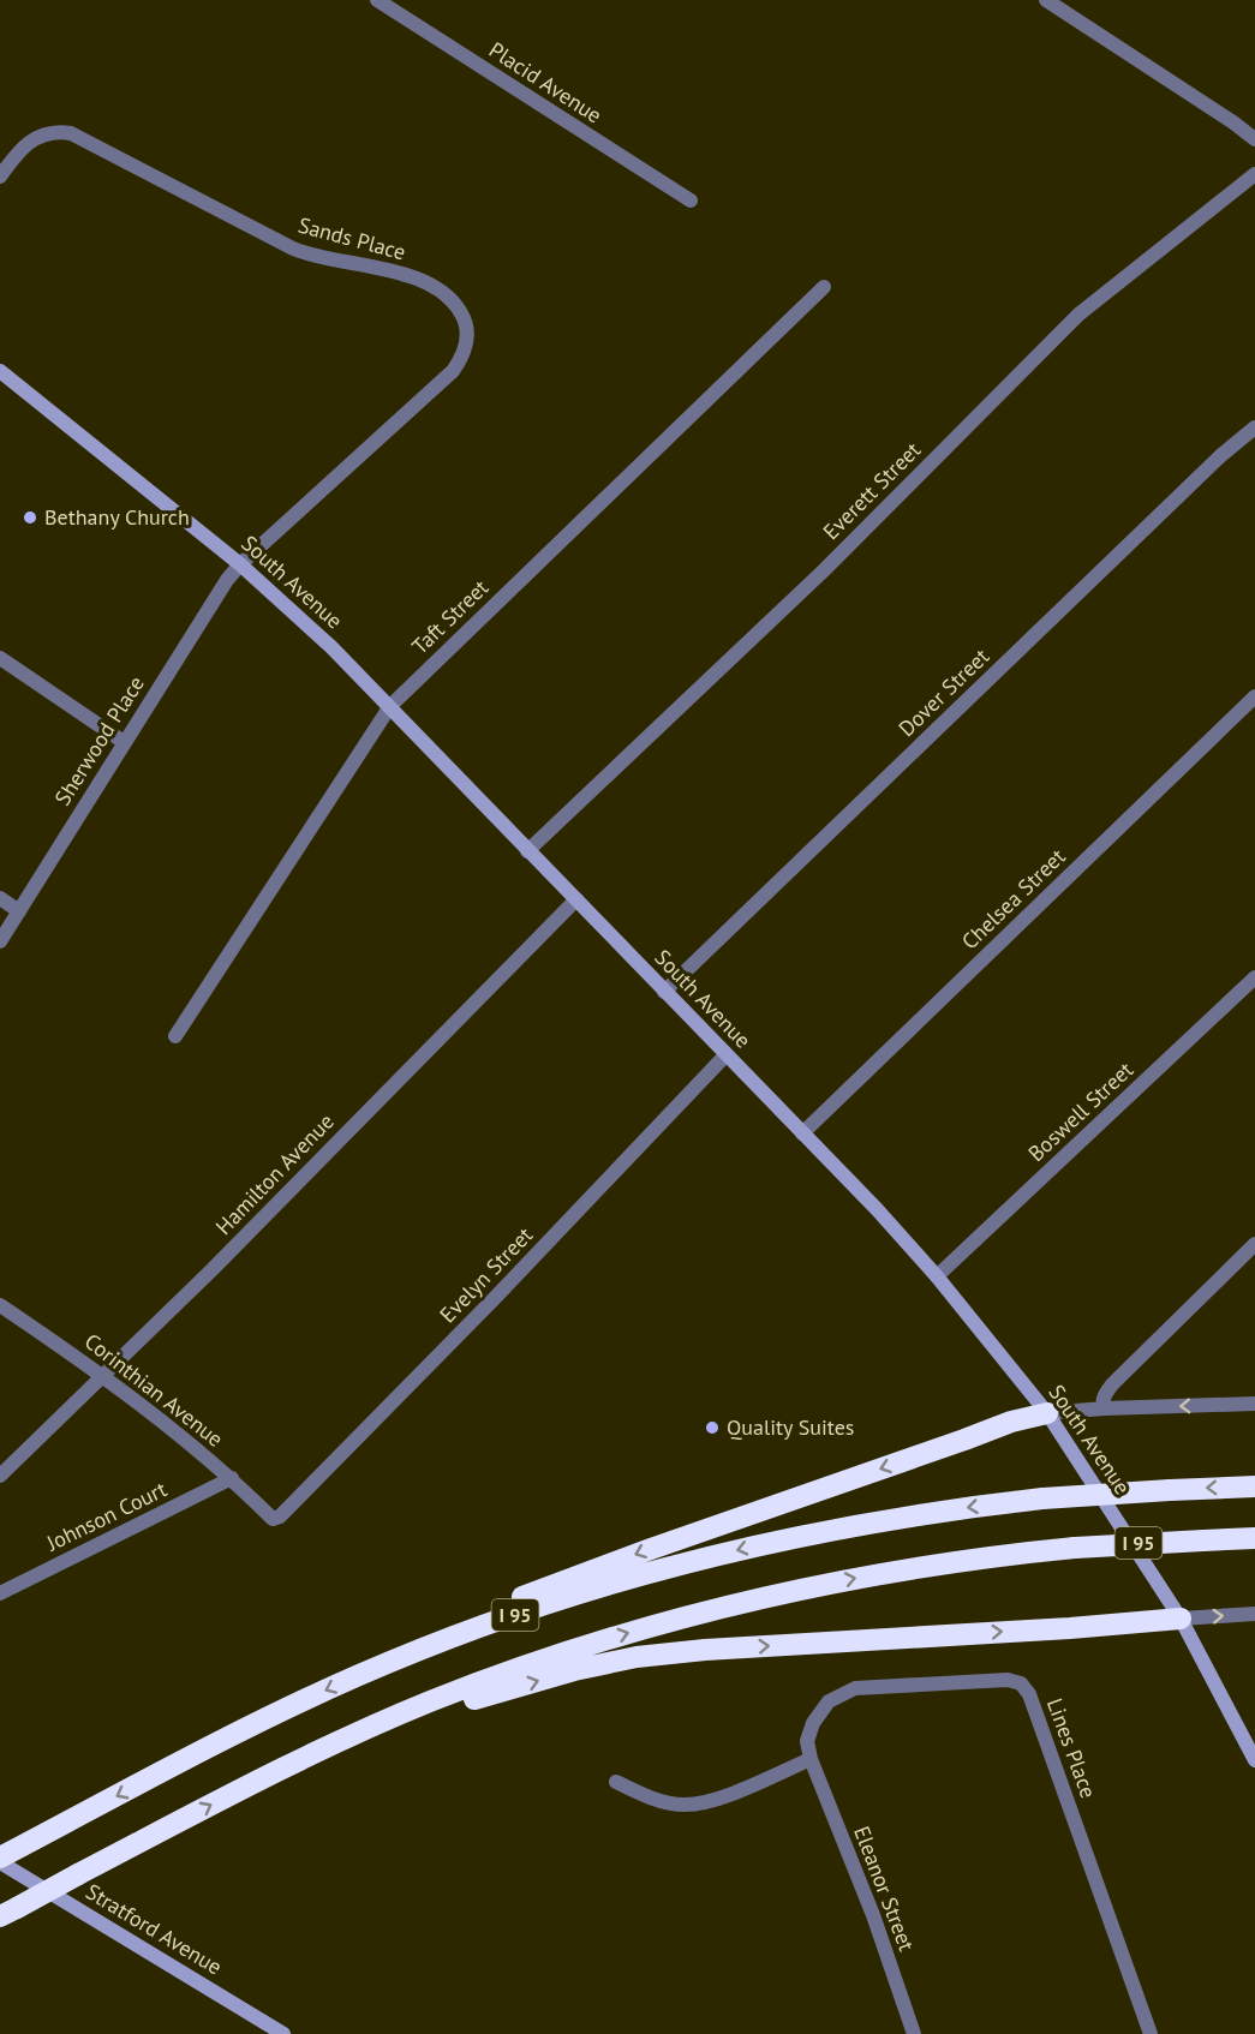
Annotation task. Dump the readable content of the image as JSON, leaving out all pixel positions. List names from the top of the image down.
{
  "streets": {
    "highway": ["I 95"],
    "main road": ["South Avenue", "Stratford Avenue"],
    "street": [
      "Placid Avenue",
      "Sands Place",
      "Everett Street",
      "Taft Street",
      "Dover Street",
      "Sherwood Place",
      "Chelsea Street",
      "Boswell Street",
      "Hamilton Avenue",
      "Evelyn Street",
      "Corinthian Avenue",
      "Johnson Court",
      "Lines Place",
      "Eleanor Street"
    ]
  },
  "crossings": [
    ["Sands Place", "South Avenue"],
    ["Sands Place", "Sherwood Place"],
    ["Everett Street", "South Avenue"],
    ["South Avenue", "Taft Street"],
    ["South Avenue", "Dover Street"],
    ["South Avenue", "Sherwood Place"],
    ["South Avenue", "Chelsea Street"],
    ["South Avenue", "Boswell Street"],
    ["South Avenue", "Hamilton Avenue"],
    ["South Avenue", "Evelyn Street"],
    ["Hamilton Avenue", "Corinthian Avenue"],
    ["Evelyn Street", "Corinthian Avenue"],
    ["Corinthian Avenue", "Johnson Court"],
    ["I 95", "Stratford Avenue"],
    ["Lines Place", "Eleanor Street"]
  ],
  "places": ["Bethany Church", "Quality Suites"]
}
